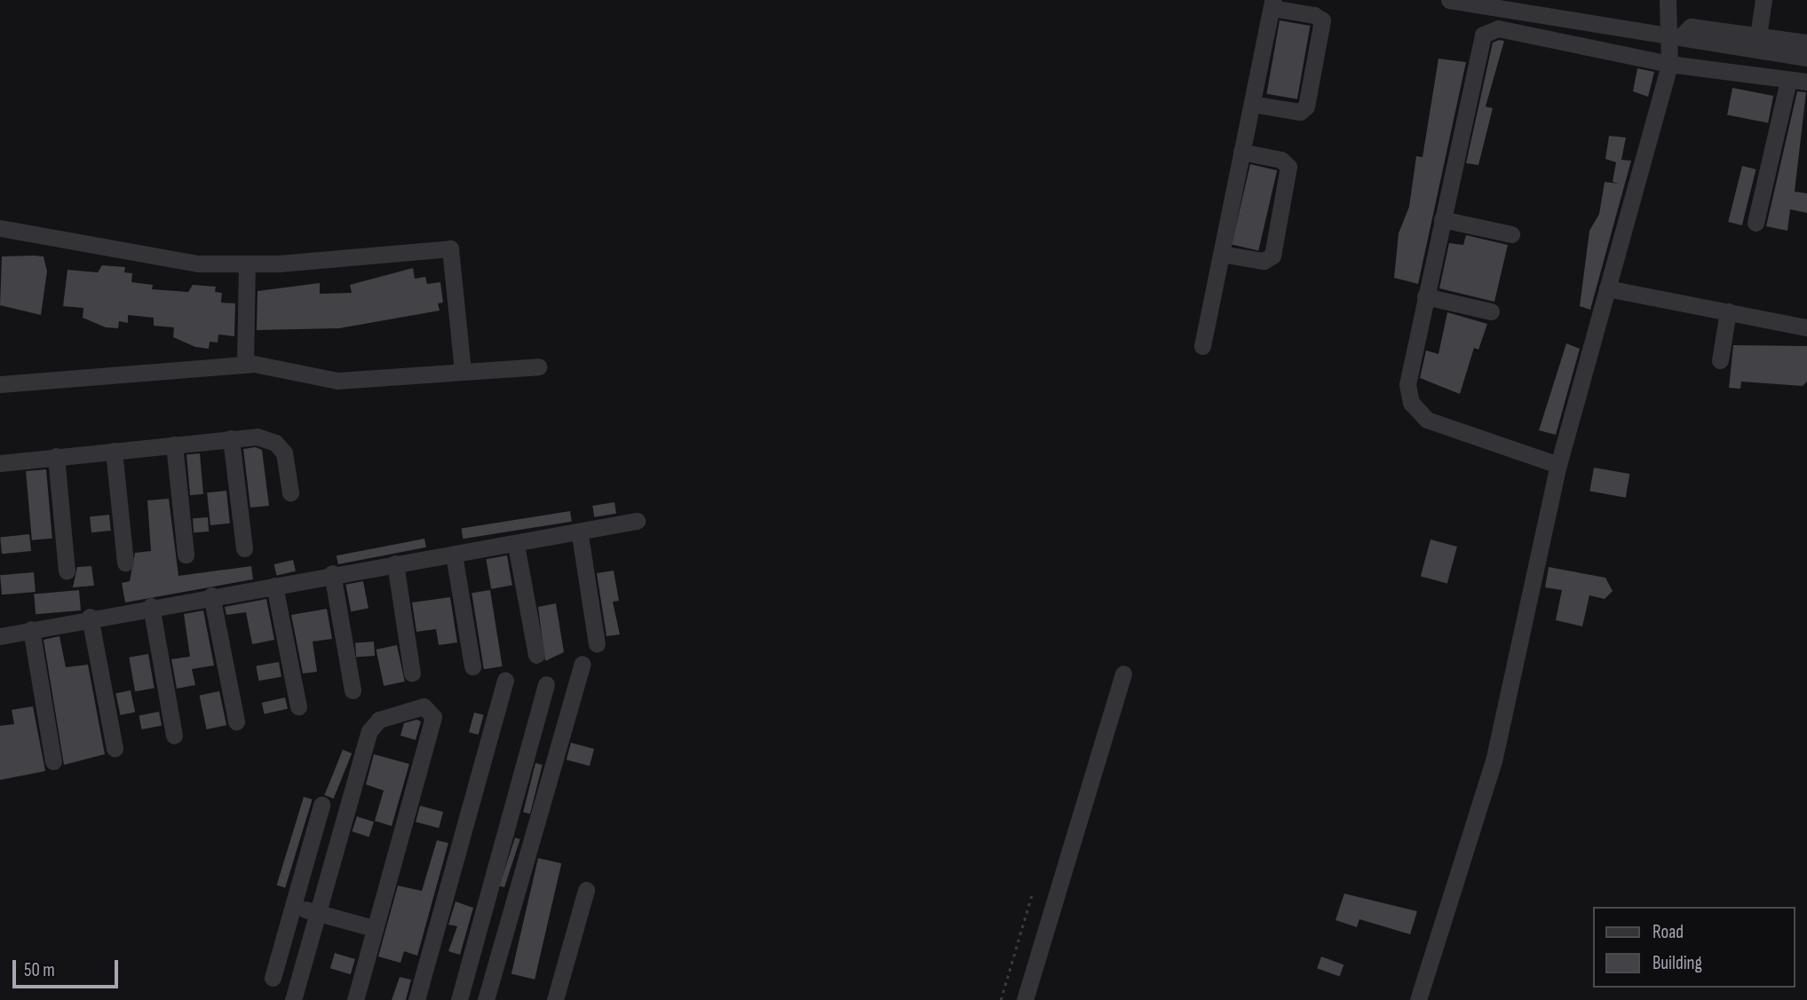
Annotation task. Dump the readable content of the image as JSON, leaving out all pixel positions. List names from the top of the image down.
{
  "legend": ["Road", "Building"],
  "scale_bar": "50 m"
}
